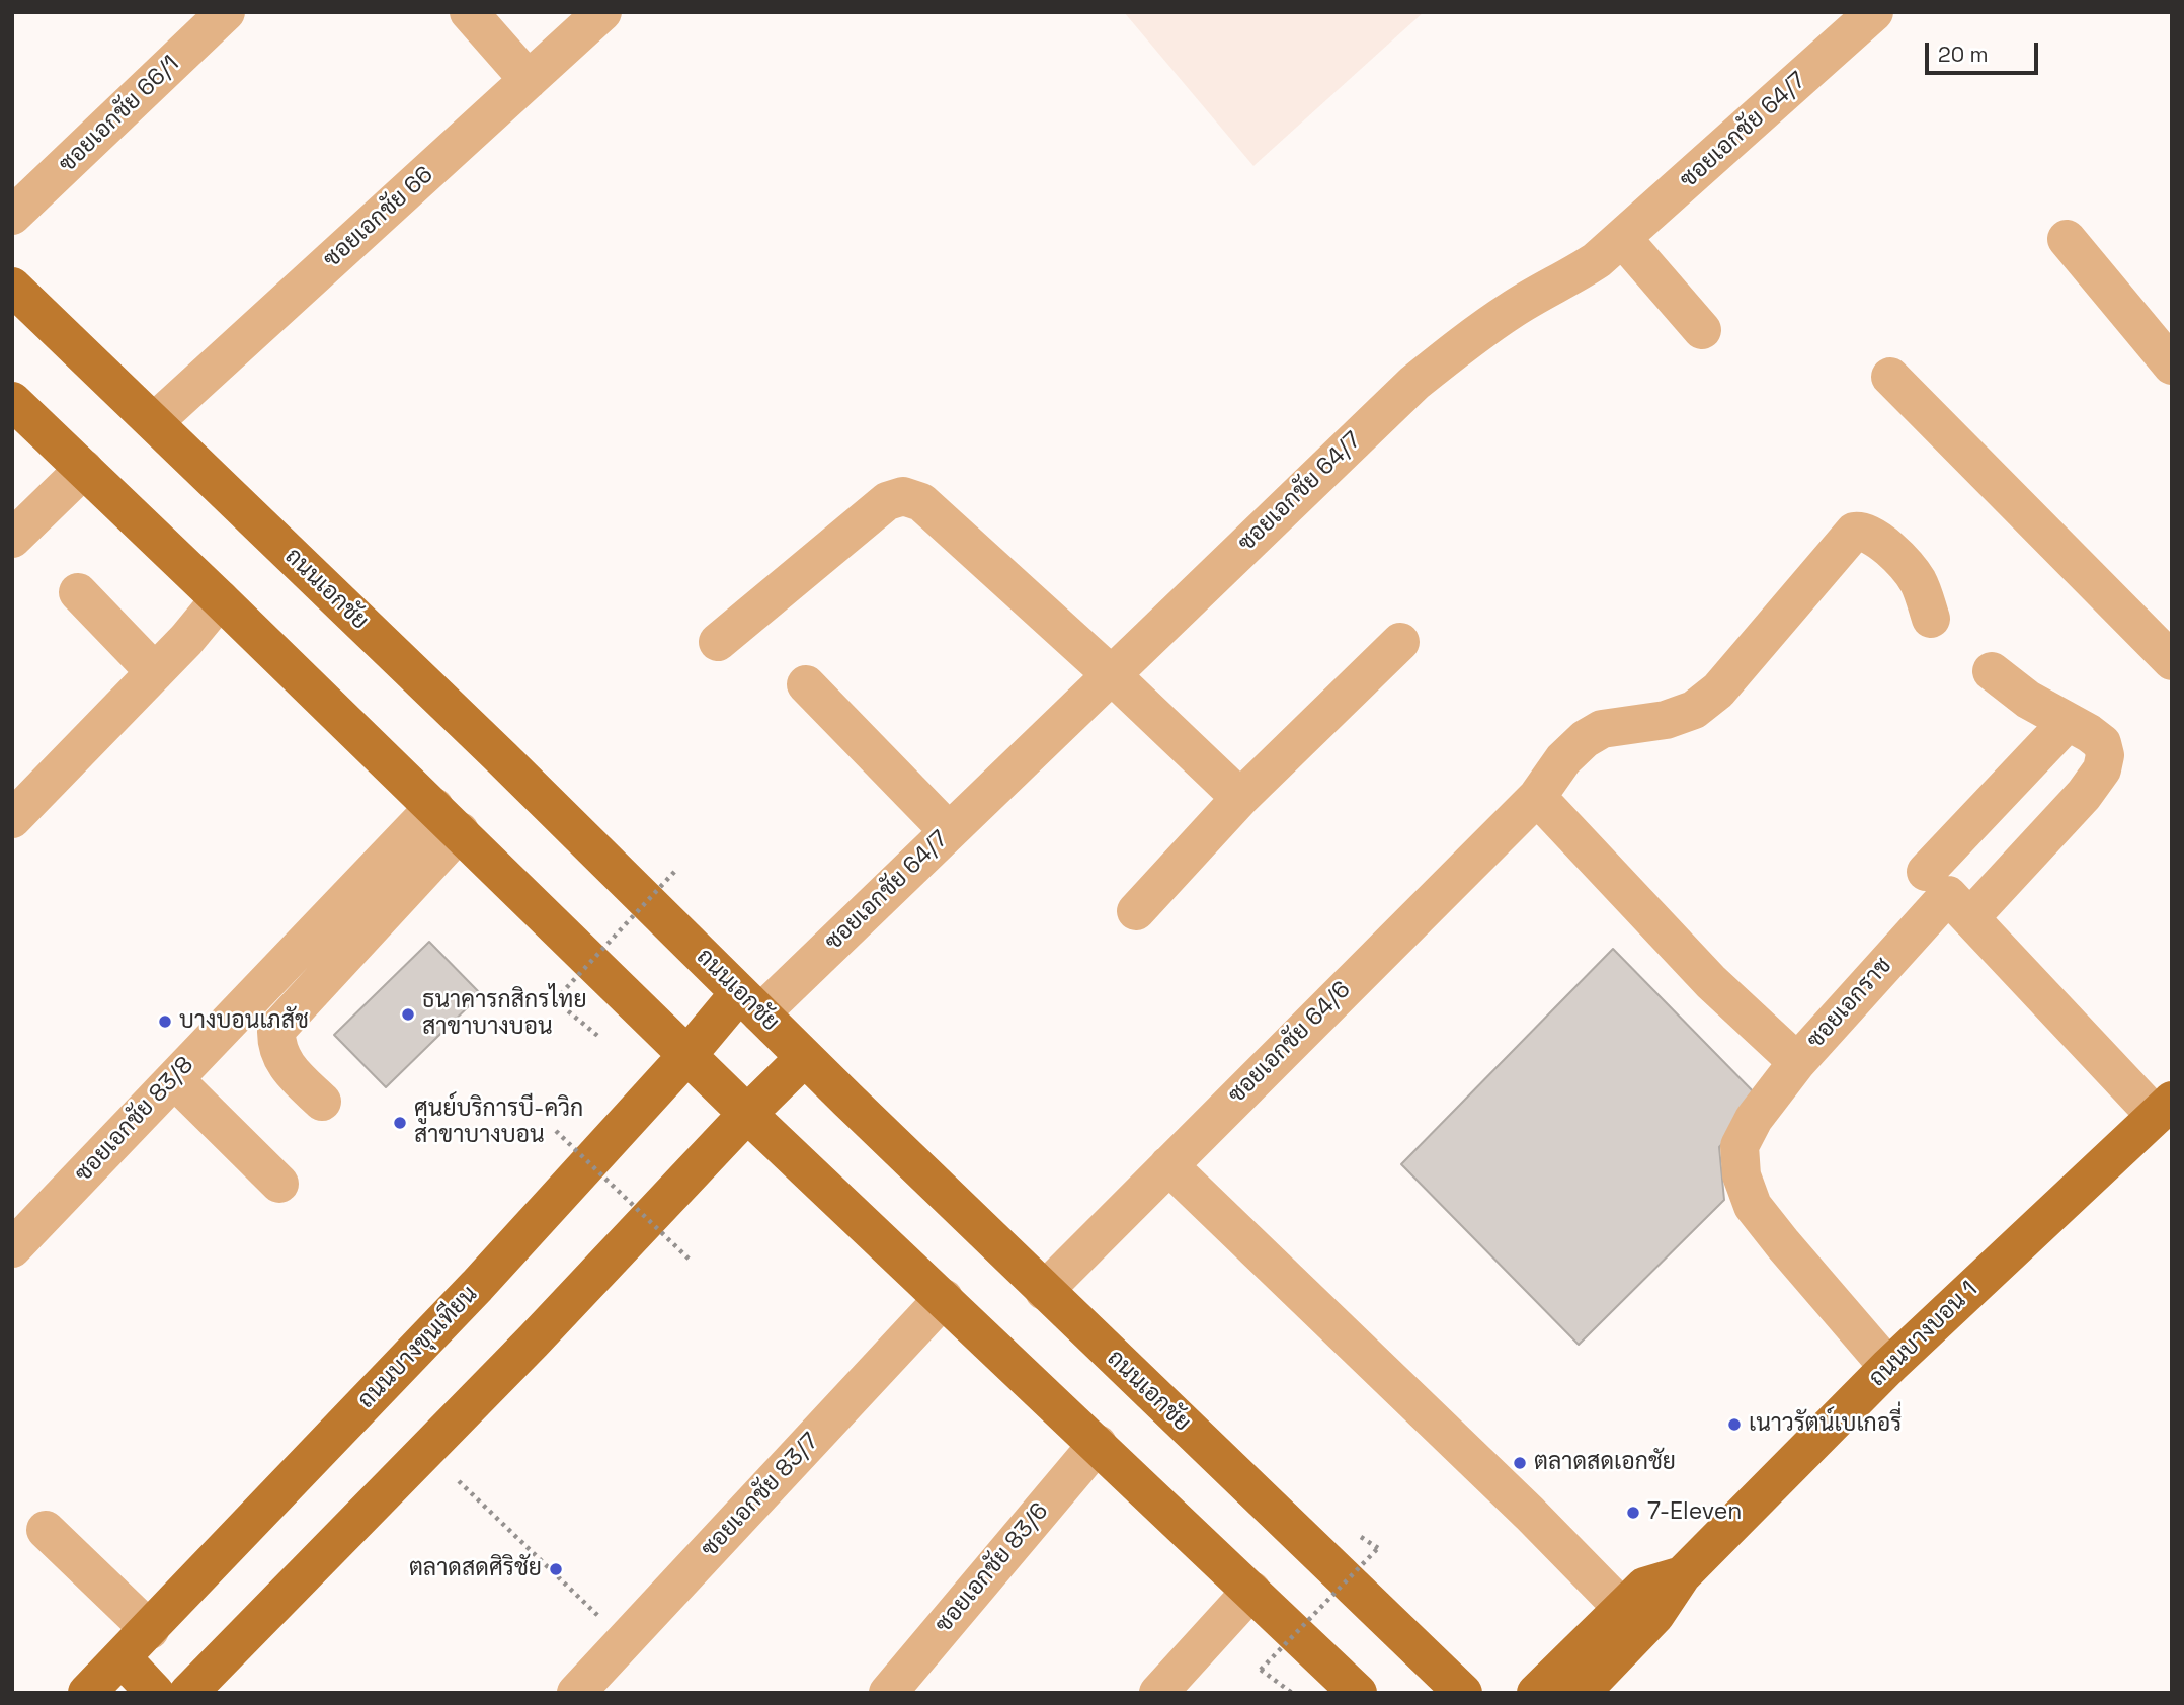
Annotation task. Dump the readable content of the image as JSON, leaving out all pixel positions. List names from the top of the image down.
{
  "streets": {
    "main road": ["ถนนเอกชัย", "ถนนบางบอน 1", "ถนนบางขุนเทียน"],
    "street": [
      "ซอยเอกชัย 66/1",
      "ซอยเอกชัย 64/7",
      "ซอยเอกชัย 66",
      "ซอยเอกราช",
      "ซอยเอกชัย 64/6",
      "ซอยเอกชัย 83/8",
      "ซอยเอกชัย 83/7",
      "ซอยเอกชัย 83/6"
    ]
  },
  "crossings": [
    ["ซอยเอกชัย 64/7", "ถนนเอกชัย"],
    ["ซอยเอกชัย 64/7", "ถนนบางขุนเทียน"],
    ["ซอยเอกชัย 66", "ถนนเอกชัย"],
    ["ถนนเอกชัย", "ซอยเอกชัย 64/6"],
    ["ถนนเอกชัย", "ถนนบางขุนเทียน"],
    ["ซอยเอกราช", "ซอยเอกชัย 64/6"],
    ["ซอยเอกราช", "ถนนบางบอน 1"]
  ],
  "places": [
    "ธนาคารกสิกรไทย สาขาบางบอน",
    "บางบอนเภสัช",
    "ศูนย์บริการบี-ควิก สาขาบางบอน",
    "เนาวรัตน์เบเกอรี่",
    "ตลาดสดเอกชัย",
    "7-Eleven",
    "ตลาดสดศิริชัย"
  ],
  "scale_bar": "20 m"
}
